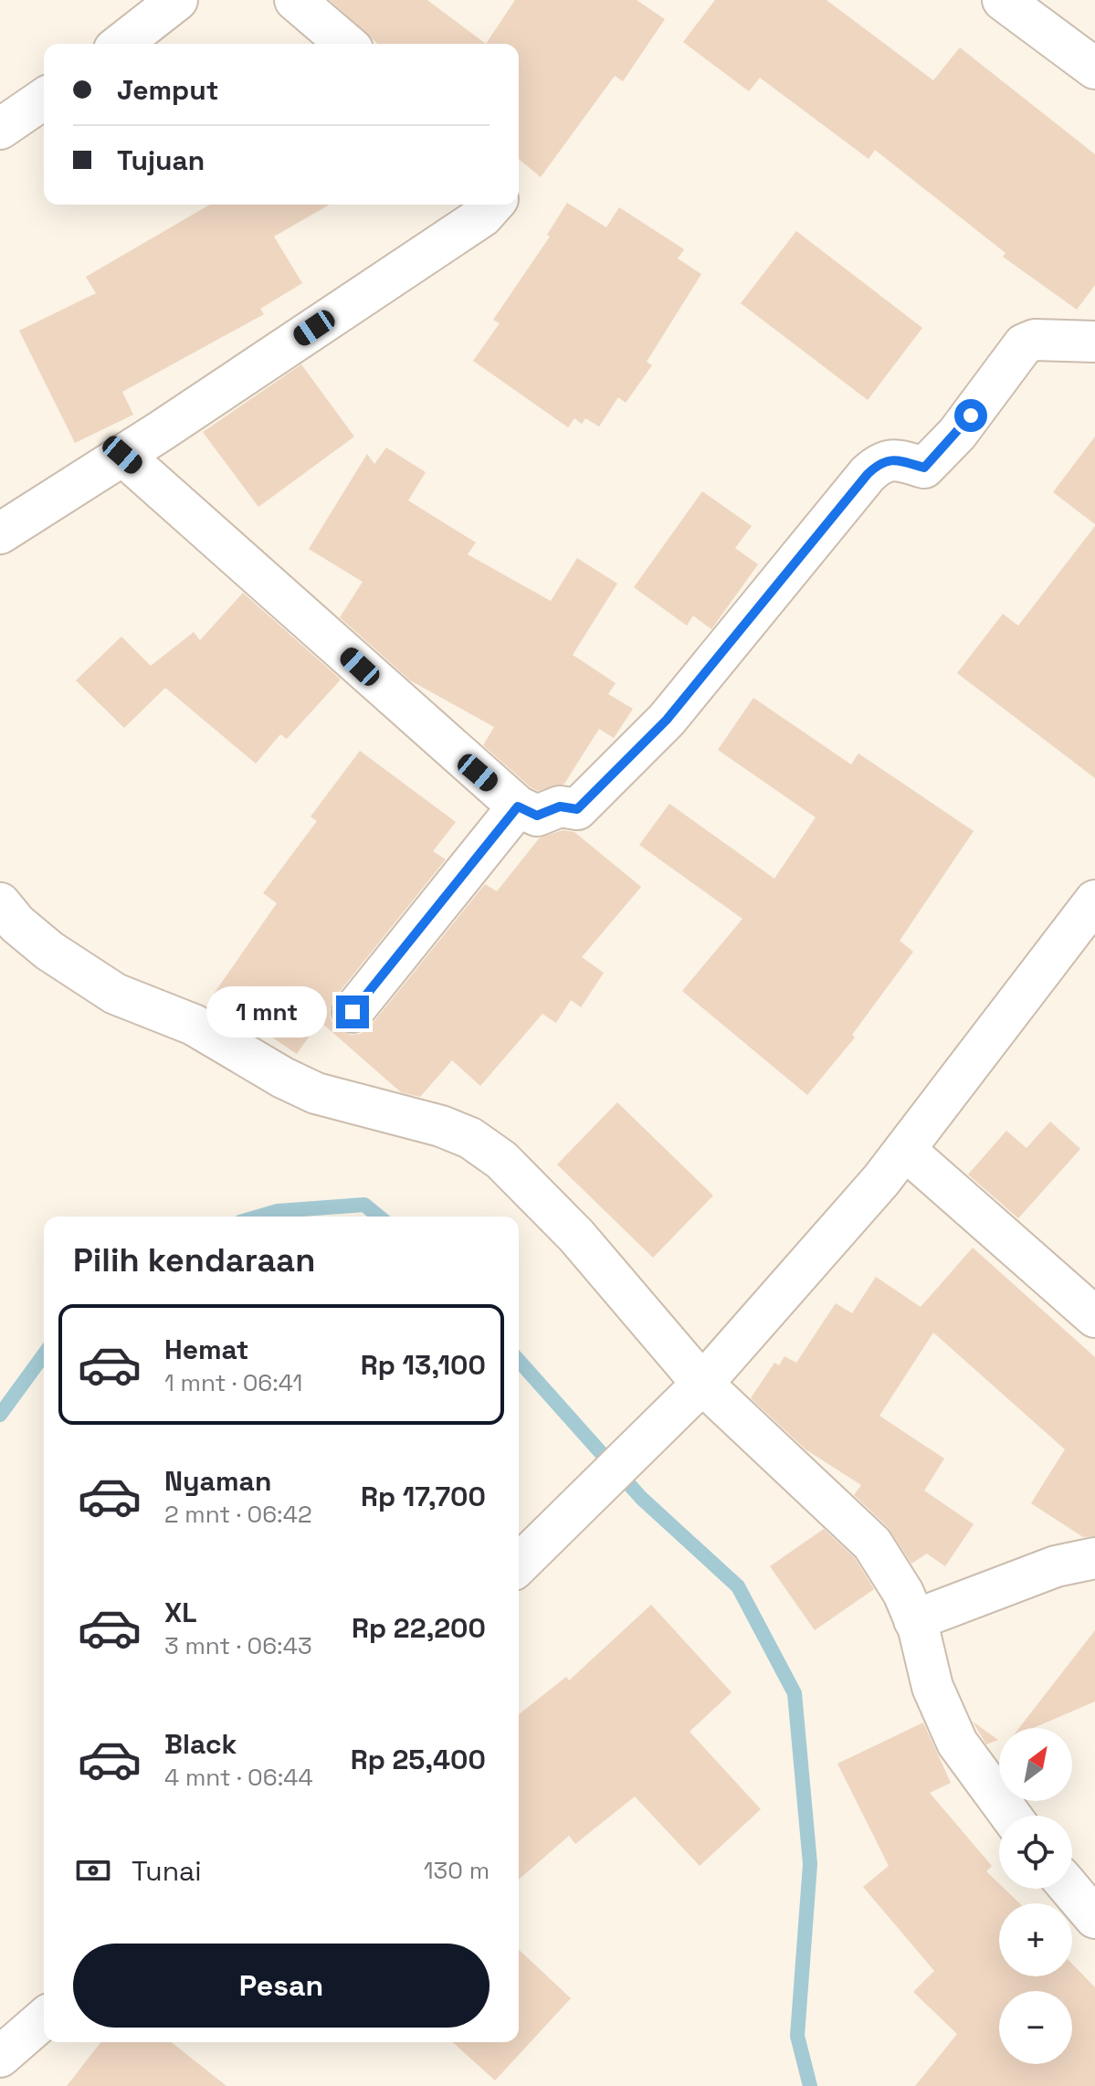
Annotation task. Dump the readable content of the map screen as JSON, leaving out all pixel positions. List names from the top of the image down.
{
  "north": "top right",
  "page": {
    "banner": ["Jemput", "Tujuan"],
    "bubble": "1 mnt",
    "heading": "Pilih kendaraan",
    "list": [
      {
        "name": "Hemat",
        "note": "1 mnt · 06:41",
        "value": "Rp 13,100"
      },
      {
        "name": "Nyaman",
        "note": "2 mnt · 06:42",
        "value": "Rp 17,700"
      },
      {
        "name": "XL",
        "note": "3 mnt · 06:43",
        "value": "Rp 22,200"
      },
      {
        "name": "Black",
        "note": "4 mnt · 06:44",
        "value": "Rp 25,400"
      }
    ],
    "map_buttons": ["+", "−"],
    "pay": ["Tunai", "130 m"],
    "buttons": "Pesan"
  }
}
